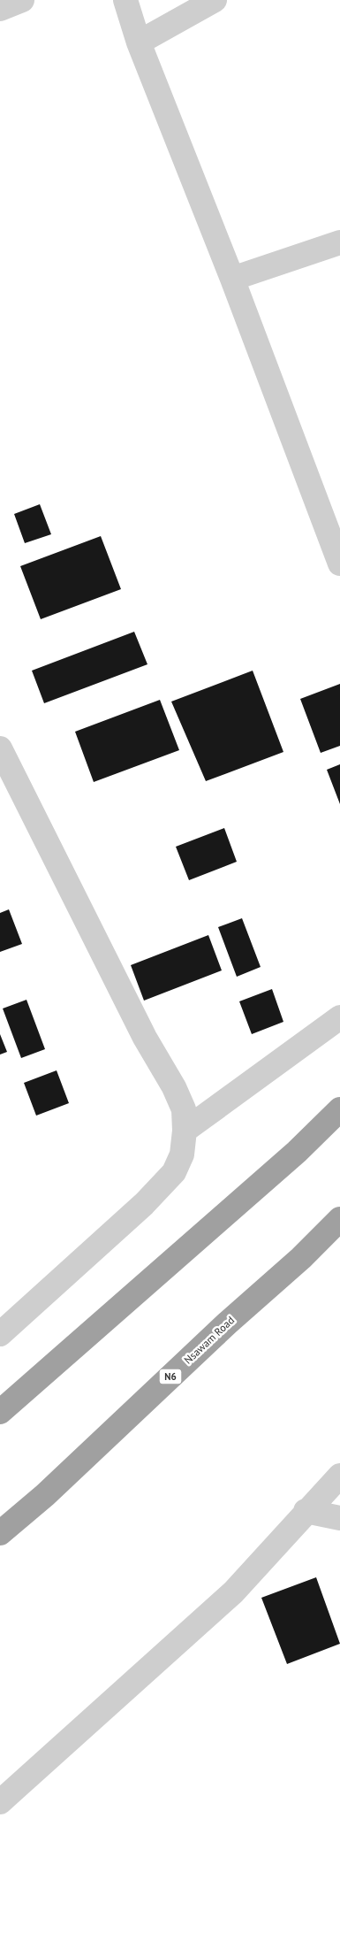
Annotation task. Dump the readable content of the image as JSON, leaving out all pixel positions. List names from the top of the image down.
{
  "streets": {
    "highway": ["Nsawam Road", "N6"]
  }
}
